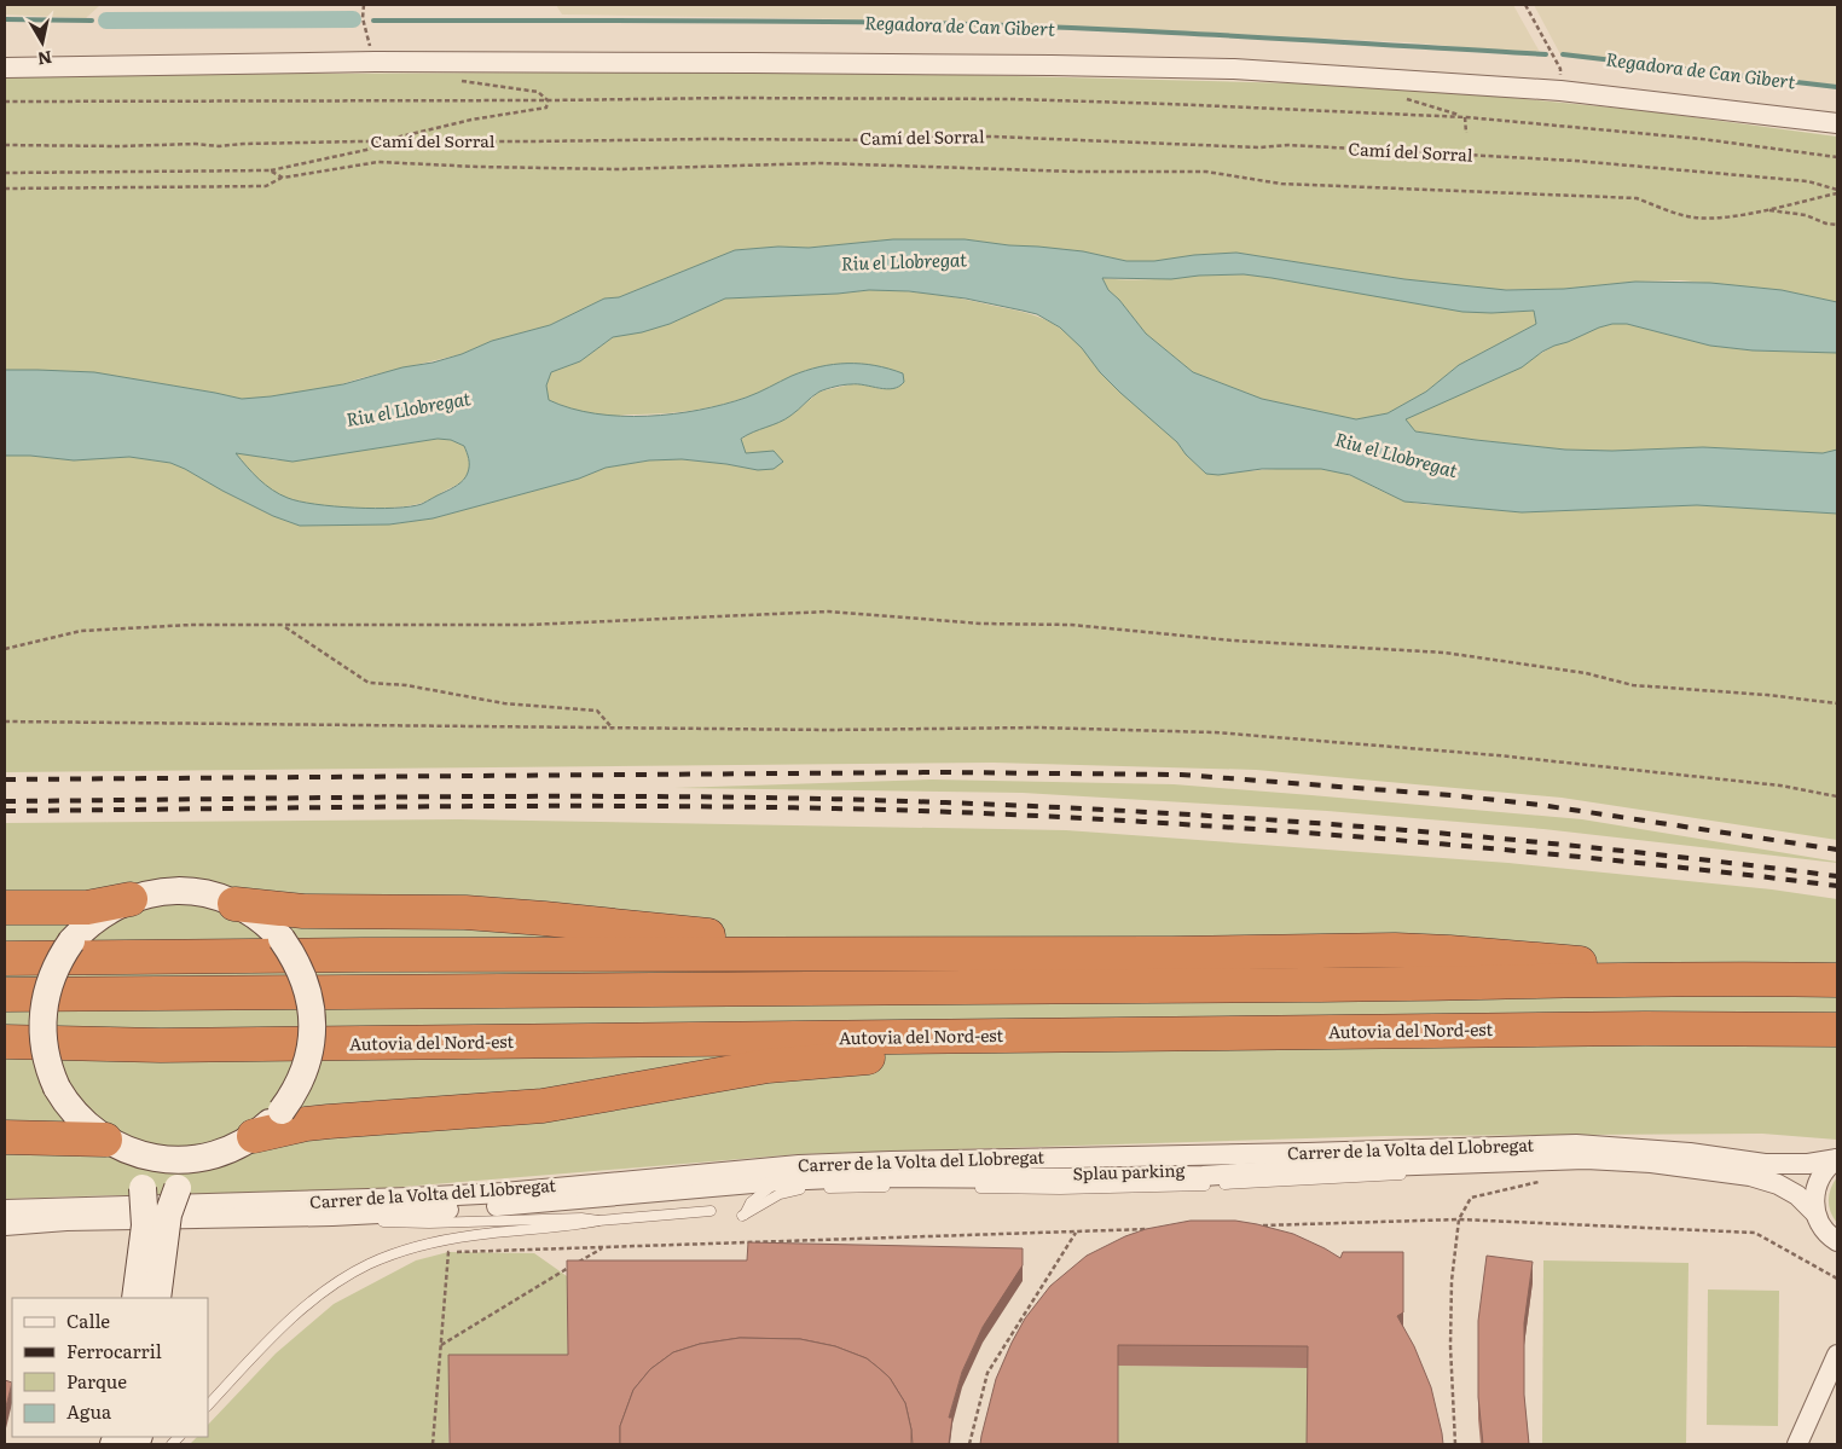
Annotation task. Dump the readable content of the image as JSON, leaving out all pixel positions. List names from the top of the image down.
{
  "streets": {
    "highway": ["Autovia del Nord-est"],
    "street": ["Carrer de la Volta del Llobregat"],
    "lane": ["Splau parking"],
    "path": ["Camí del Sorral"]
  },
  "crossings": [
    ["Carrer de la Volta del Llobregat", "Splau parking"]
  ],
  "water": ["Regadora de Can Gibert", "Riu el Llobregat"],
  "legend": [
    "Calle",
    "Ferrocarril",
    "Parque",
    "Agua"
  ],
  "north": "bottom"
}
